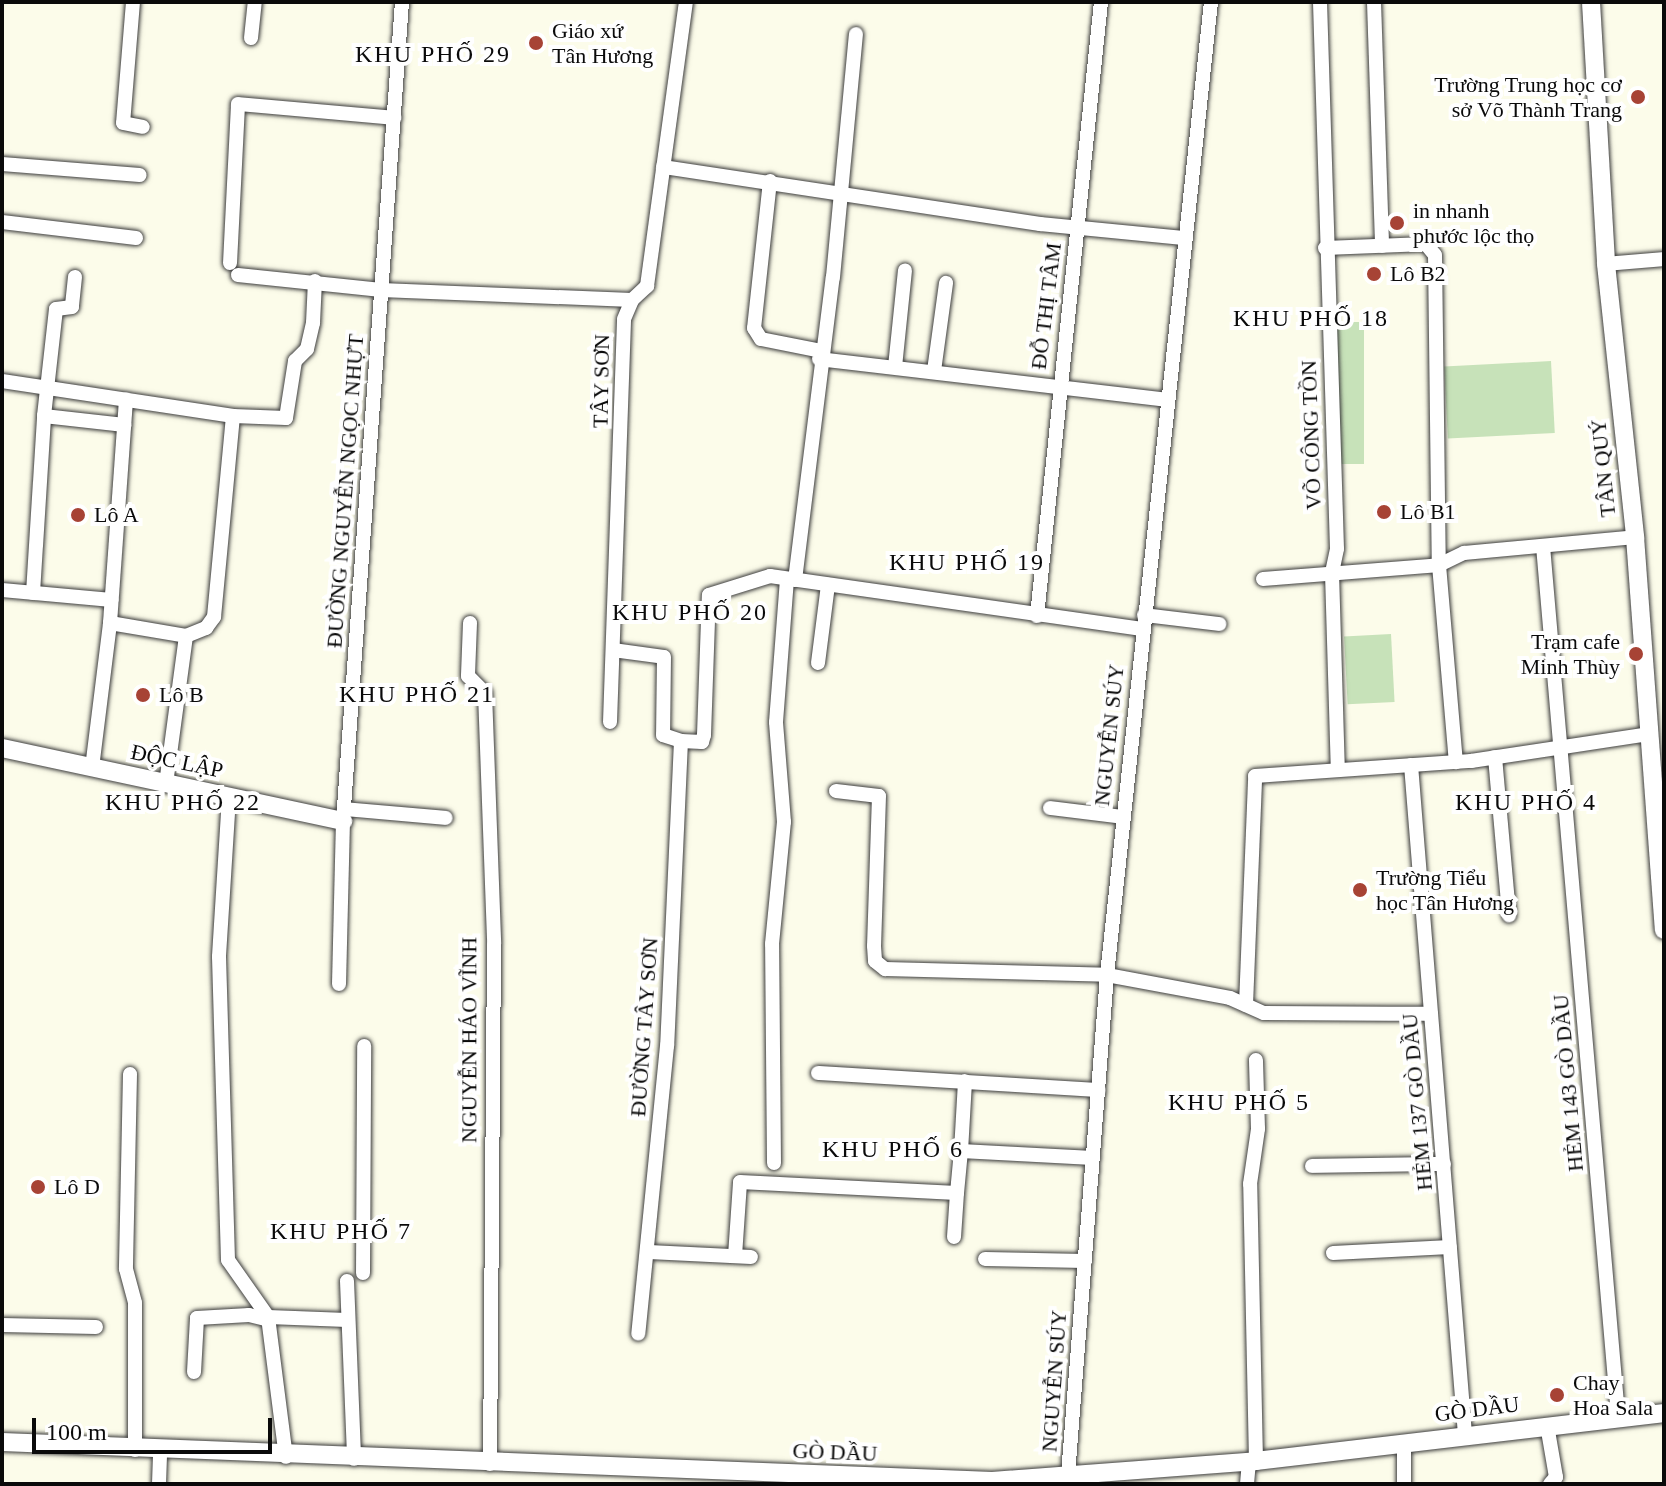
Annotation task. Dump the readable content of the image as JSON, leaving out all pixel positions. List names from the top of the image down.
{
  "streets": {
    "street": [
      "ĐỖ THỊ TÂM",
      "TÂY SƠN",
      "VÕ CÔNG TỒN",
      "TÂN QUÝ",
      "ĐƯỜNG NGUYỄN NGỌC NHỰT",
      "NGUYỄN SÚY",
      "ĐỘC LẬP",
      "ĐƯỜNG TÂY SƠN",
      "NGUYỄN HÁO VĨNH",
      "HẺM 143 GÒ DẦU",
      "HẺM 137 GÒ DẦU",
      "GÒ DẦU"
    ]
  },
  "crossings": [
    ["ĐƯỜNG NGUYỄN NGỌC NHỰT", "ĐỘC LẬP"],
    ["NGUYỄN SÚY", "GÒ DẦU"],
    ["NGUYỄN HÁO VĨNH", "GÒ DẦU"],
    ["HẺM 143 GÒ DẦU", "GÒ DẦU"],
    ["HẺM 137 GÒ DẦU", "GÒ DẦU"]
  ],
  "districts": [
    "KHU PHỐ 29",
    "KHU PHỐ 18",
    "KHU PHỐ 19",
    "KHU PHỐ 20",
    "KHU PHỐ 21",
    "KHU PHỐ 22",
    "KHU PHỐ 4",
    "KHU PHỐ 5",
    "KHU PHỐ 6",
    "KHU PHỐ 7"
  ],
  "places": [
    "Giáo xứ Tân Hương",
    "Trường Trung học cơ sở Võ Thành Trang",
    "in nhanh phước lộc thọ",
    "Lô B2",
    "Lô B1",
    "Lô A",
    "Trạm cafe Minh Thùy",
    "Lô B",
    "Trường Tiểu học Tân Hương",
    "Lô D",
    "Chay Hoa Sala"
  ],
  "scale_bar": "100 m"
}
